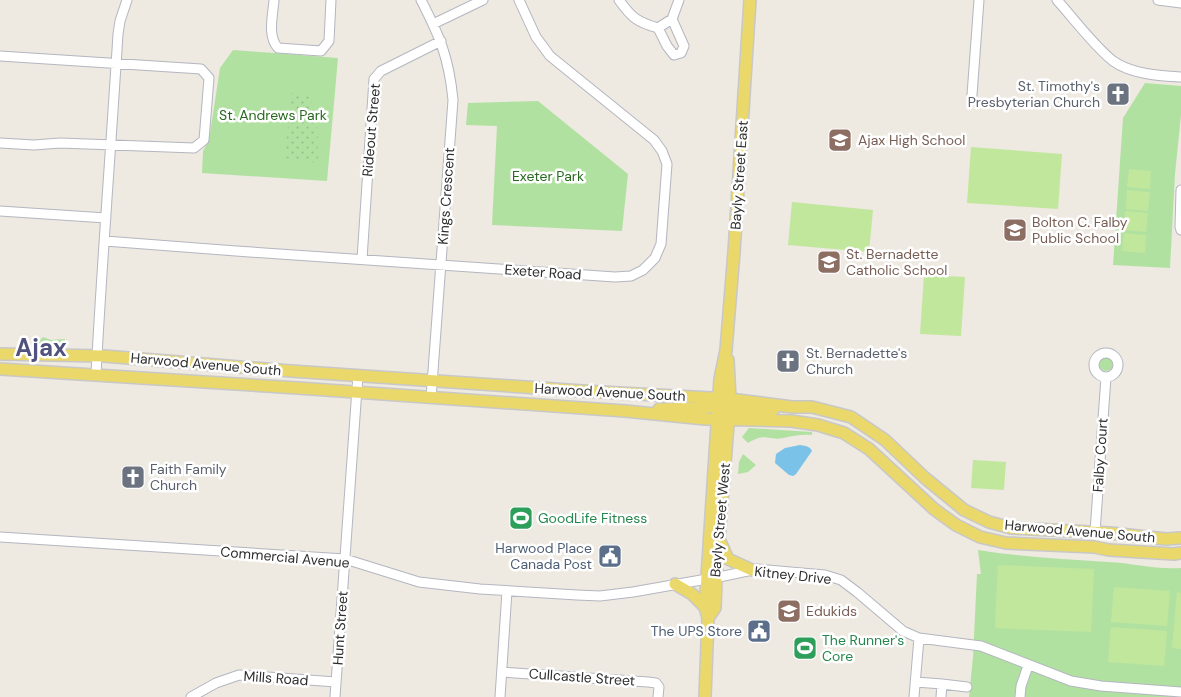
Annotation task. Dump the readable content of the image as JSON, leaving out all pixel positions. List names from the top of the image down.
{
  "streets": {
    "main road": ["Bayly Street East", "Harwood Avenue South", "Bayly Street West"],
    "street": [
      "Rideout Street",
      "Kings Crescent",
      "Exeter Road",
      "Falby Court",
      "Commercial Avenue",
      "Kitney Drive",
      "Hunt Street",
      "Cullcastle Street",
      "Mills Road"
    ]
  },
  "crossings": [
    ["Rideout Street", "Kings Crescent"],
    ["Rideout Street", "Exeter Road"],
    ["Bayly Street East", "Harwood Avenue South"],
    ["Bayly Street East", "Bayly Street West"],
    ["Kings Crescent", "Exeter Road"],
    ["Kings Crescent", "Harwood Avenue South"],
    ["Harwood Avenue South", "Falby Court"],
    ["Harwood Avenue South", "Bayly Street West"],
    ["Harwood Avenue South", "Hunt Street"],
    ["Bayly Street West", "Commercial Avenue"],
    ["Bayly Street West", "Kitney Drive"],
    ["Commercial Avenue", "Kitney Drive"],
    ["Commercial Avenue", "Hunt Street"],
    ["Hunt Street", "Mills Road"]
  ],
  "districts": ["Ajax"],
  "parks": ["St. Andrews Park", "Exeter Park"],
  "places": {
    "church": ["St. Timothy's Presbyterian Church", "St. Bernadette's Church", "Faith Family Church"],
    "school or university": [
      "Ajax High School",
      "Bolton C. Falby Public School",
      "St. Bernadette Catholic School",
      "Edukids"
    ],
    "sports": ["GoodLife Fitness", "The Runner's Core"],
    "public building": ["Harwood Place Canada Post", "The UPS Store"]
  }
}
